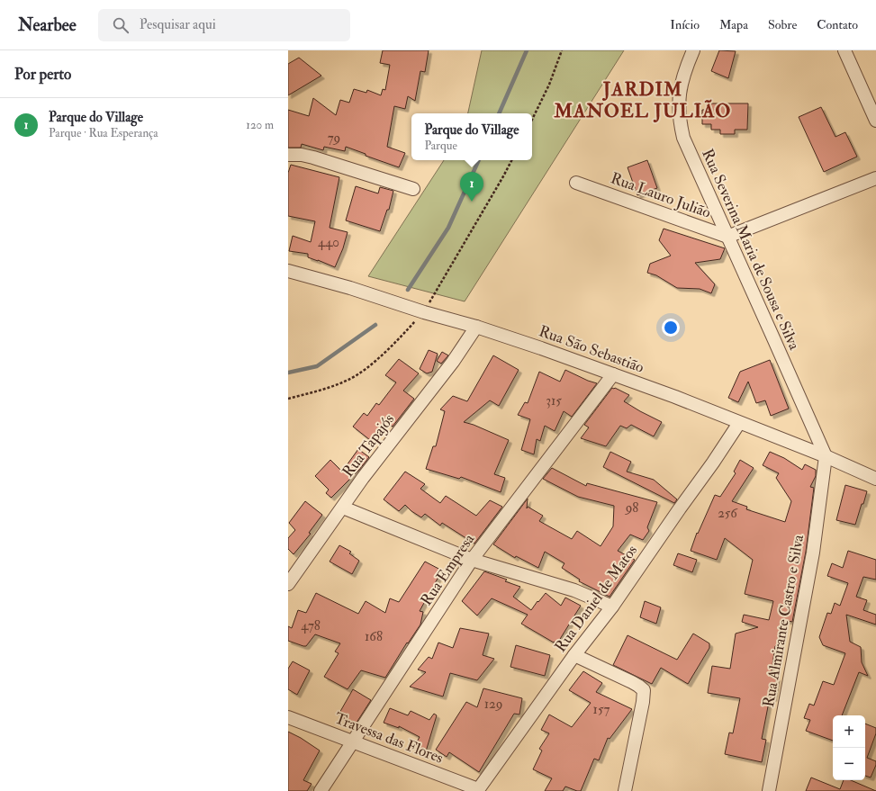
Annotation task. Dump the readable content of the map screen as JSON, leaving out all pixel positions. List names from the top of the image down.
{
  "streets": {
    "street": [
      "Rua Lauro Julião",
      "Rua Severina Maria de Sousa e Silva",
      "Rua São Sebastião",
      "Rua Tapajós",
      "Rua Empresa",
      "Rua Daniel de Matos",
      "Rua Almirante Castro e Silva",
      "Travessa das Flores"
    ]
  },
  "crossings": [
    ["Rua Lauro Julião", "Rua Severina Maria de Sousa e Silva"],
    ["Rua Severina Maria de Sousa e Silva", "Rua São Sebastião"],
    ["Rua Severina Maria de Sousa e Silva", "Rua Almirante Castro e Silva"],
    ["Rua São Sebastião", "Rua Tapajós"],
    ["Rua São Sebastião", "Rua Empresa"],
    ["Rua São Sebastião", "Rua Daniel de Matos"],
    ["Rua São Sebastião", "Rua Almirante Castro e Silva"],
    ["Rua Empresa", "Travessa das Flores"],
    ["Rua Daniel de Matos", "Travessa das Flores"]
  ],
  "districts": ["JARDIM MANOEL JULIÃO"],
  "house_numbers": [
    "79",
    "440",
    "315",
    "98",
    "256",
    "478",
    "168",
    "129",
    "157"
  ],
  "page": {
    "header": "Nearbee",
    "search": "Pesquisar aqui",
    "nav": [
      "Início",
      "Mapa",
      "Sobre",
      "Contato"
    ],
    "heading": "Por perto",
    "list": [
      {
        "mark": "1",
        "name": "Parque do Village",
        "note": "Parque · Rua Esperança",
        "value": "120 m"
      }
    ],
    "popup": ["Parque do Village", "Parque"],
    "pins": "1",
    "map_buttons": ["+", "−"]
  }
}
